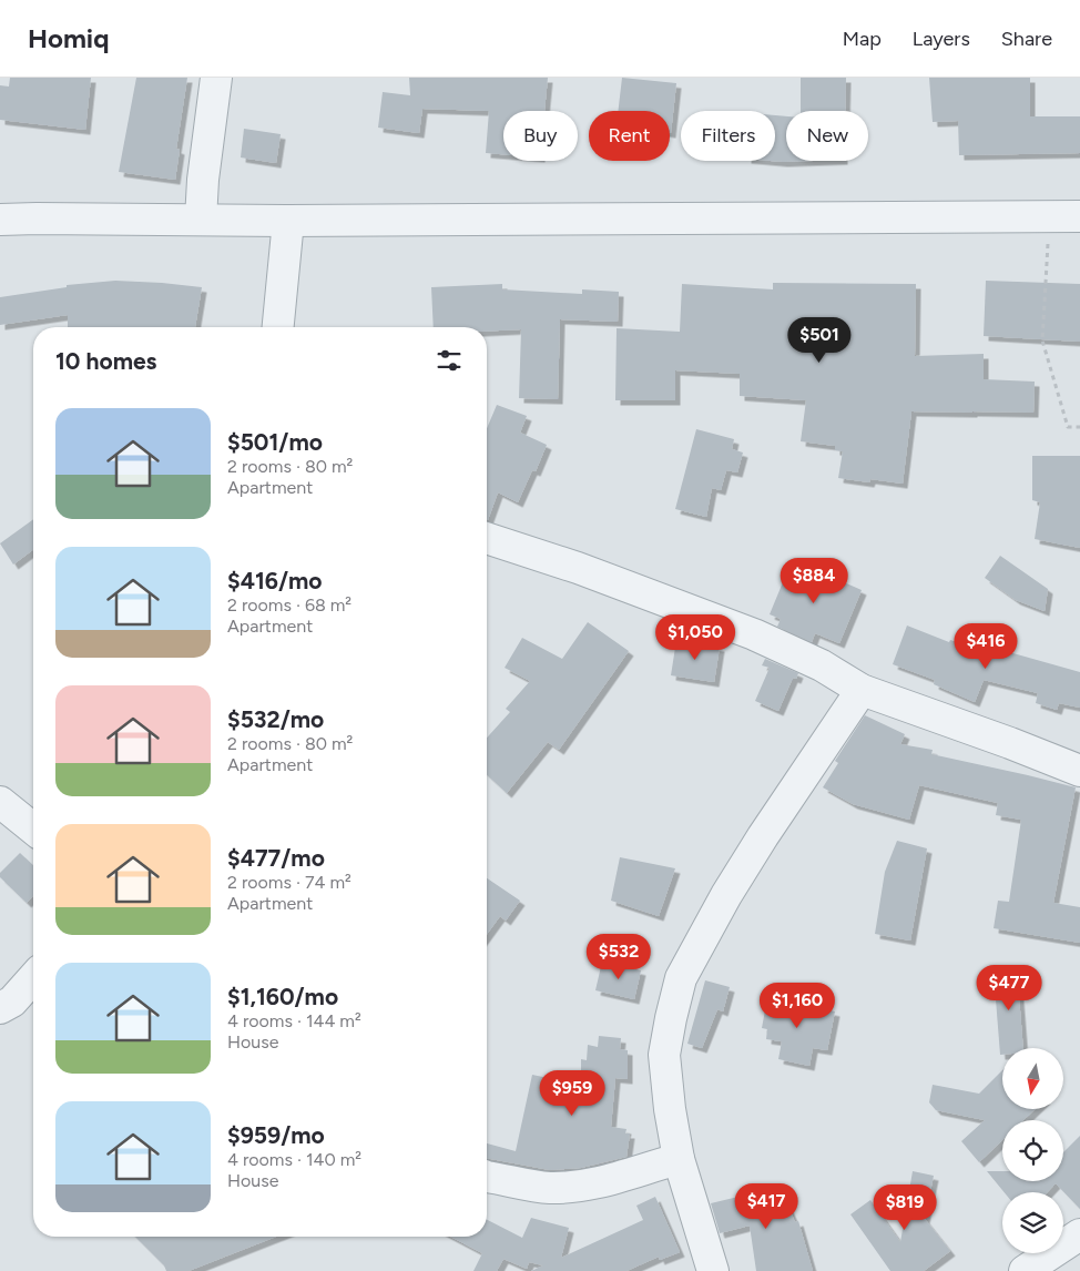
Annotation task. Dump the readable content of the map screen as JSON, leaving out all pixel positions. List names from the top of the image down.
{
  "north": "bottom",
  "page": {
    "header": "Homiq",
    "nav": ["Map", "Layers", "Share"],
    "chip": [
      "Buy",
      "Rent",
      "Filters",
      "New"
    ],
    "price": [
      "$501",
      "$884",
      "$1,050",
      "$416",
      "$532",
      "$477",
      "$1,160",
      "$959",
      "$417",
      "$819"
    ],
    "heading": "10 homes",
    "list": [
      {
        "name": "$501/mo",
        "note": "2 rooms · 80 m² · Apartment"
      },
      {
        "name": "$416/mo",
        "note": "2 rooms · 68 m² · Apartment"
      },
      {
        "name": "$532/mo",
        "note": "2 rooms · 80 m² · Apartment"
      },
      {
        "name": "$477/mo",
        "note": "2 rooms · 74 m² · Apartment"
      },
      {
        "name": "$1,160/mo",
        "note": "4 rooms · 144 m² · House"
      },
      {
        "name": "$959/mo",
        "note": "4 rooms · 140 m² · House"
      }
    ]
  }
}
